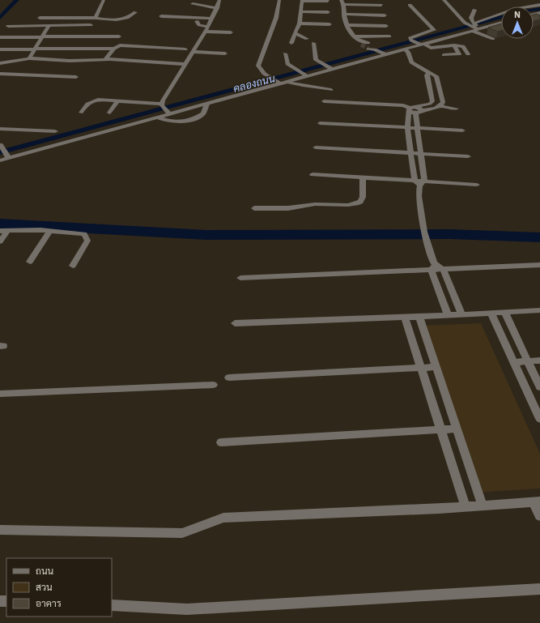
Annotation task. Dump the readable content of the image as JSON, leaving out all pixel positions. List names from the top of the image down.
{
  "water": ["คลองถนน"],
  "legend": ["ถนน", "สวน", "อาคาร"],
  "north": "top"
}
